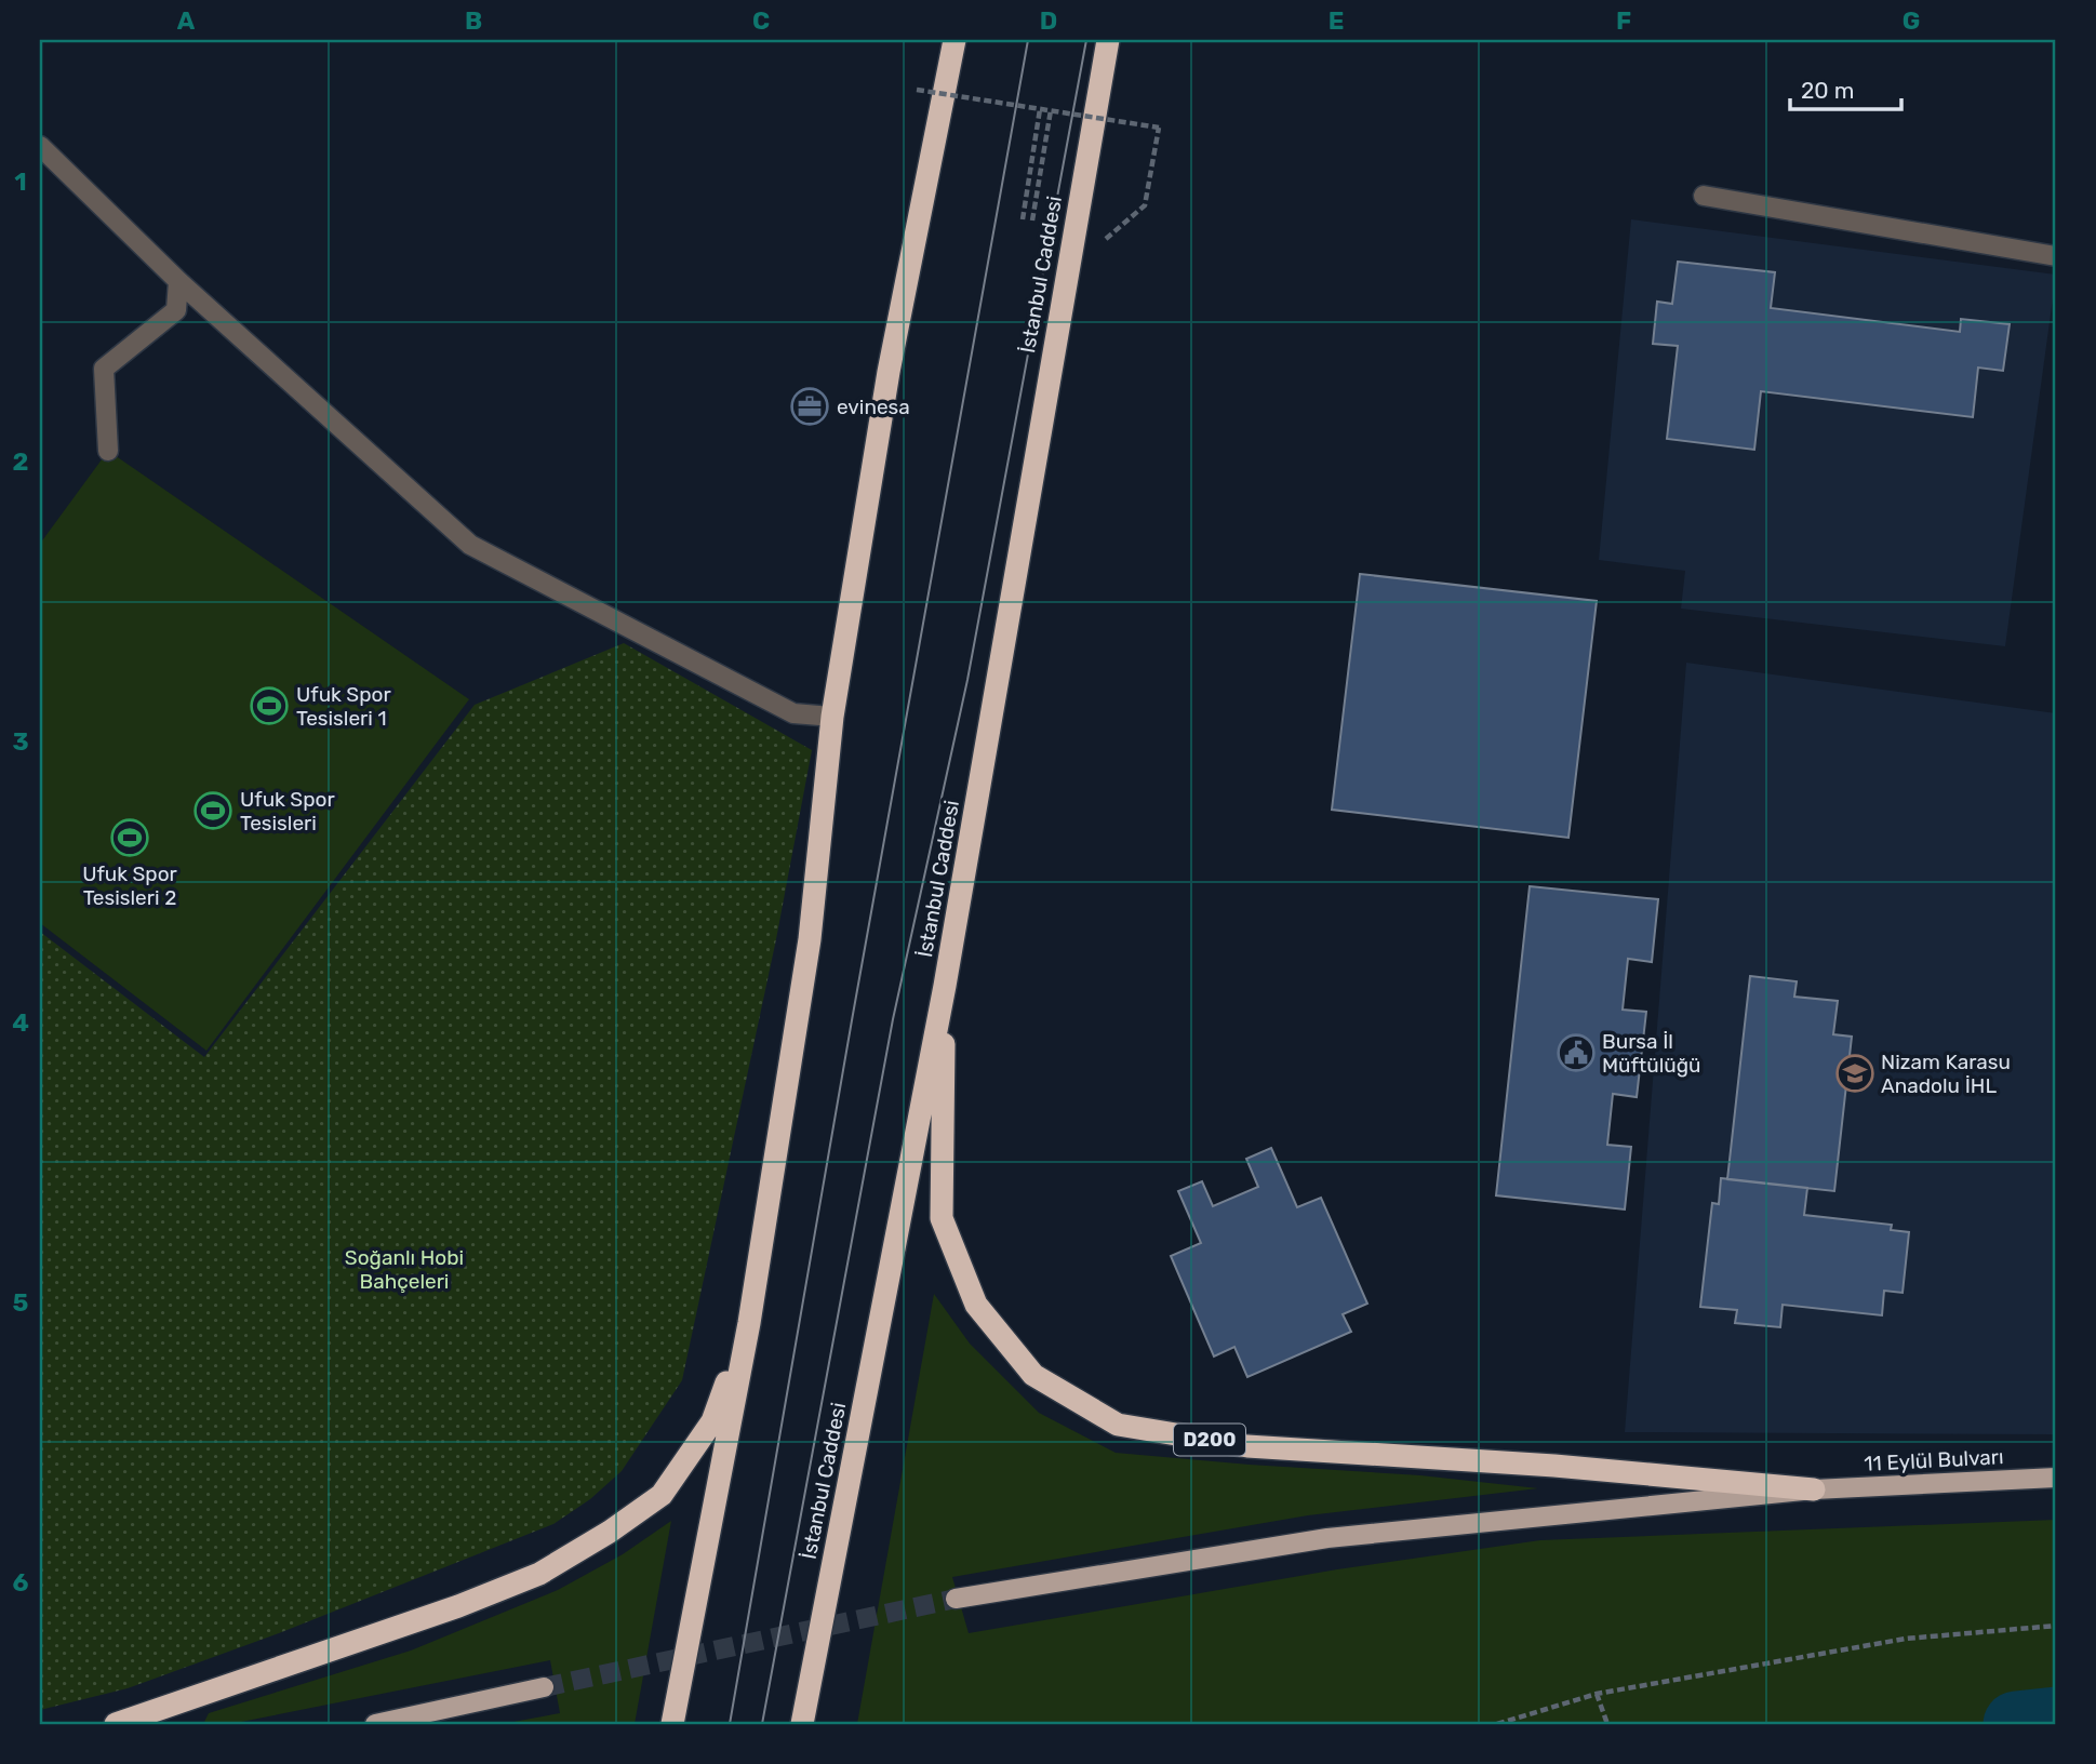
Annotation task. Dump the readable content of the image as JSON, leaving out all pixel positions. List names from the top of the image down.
{
  "streets": {
    "highway": ["İstanbul Caddesi", "D200"],
    "main road": ["11 Eylül Bulvarı"]
  },
  "crossings": [
    ["İstanbul Caddesi", "D200"],
    ["D200", "11 Eylül Bulvarı"]
  ],
  "parks": ["Soğanlı Hobi Bahçeleri"],
  "places": {
    "office": ["evinesa"],
    "sports": ["Ufuk Spor Tesisleri 1", "Ufuk Spor Tesisleri", "Ufuk Spor Tesisleri 2"],
    "public building": ["Bursa İl Müftülüğü"],
    "school or university": ["Nizam Karasu Anadolu İHL"]
  },
  "scale_bar": "20 m",
  "grid": {
    "columns": [
      "A",
      "B",
      "C",
      "D",
      "E",
      "F",
      "G"
    ],
    "rows": [
      "1",
      "2",
      "3",
      "4",
      "5",
      "6"
    ]
  }
}
